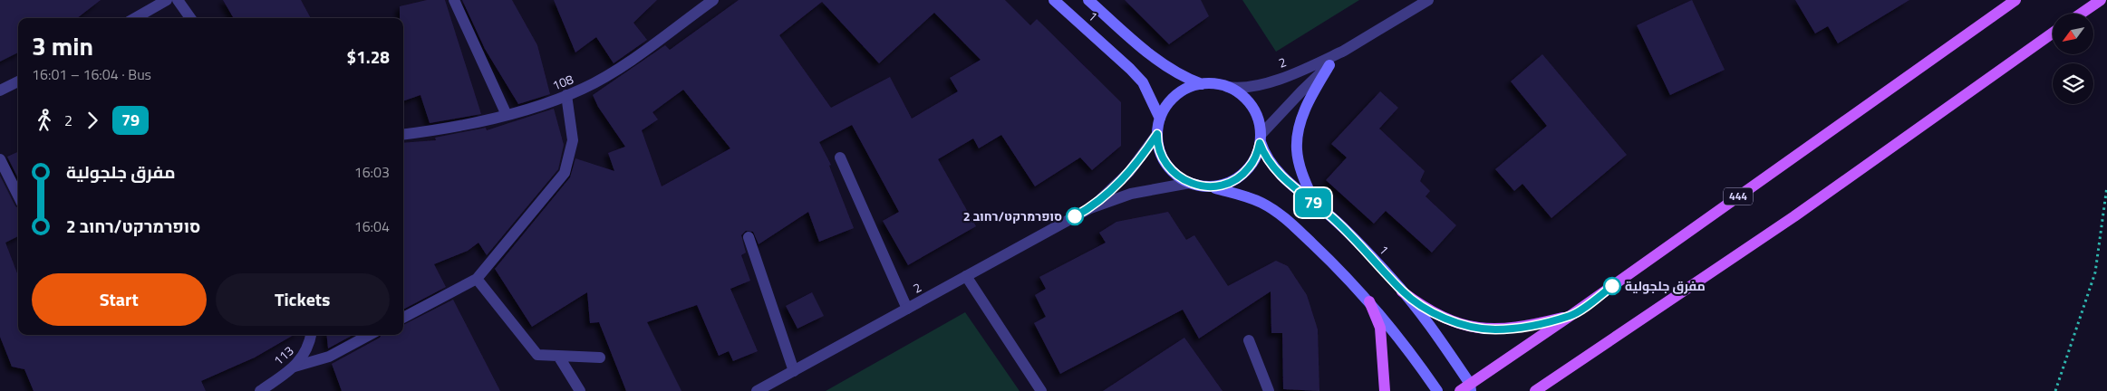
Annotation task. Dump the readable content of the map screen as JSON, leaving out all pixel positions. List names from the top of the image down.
{
  "streets": {
    "main road": ["1", "444"],
    "street": ["2", "108", "113"]
  },
  "crossings": [
    ["1", "2"],
    ["1", "444"]
  ],
  "places": ["סופרמרקט/רחוב 2", "مفرق جلجولية"],
  "lines": ["bus line 79"],
  "north": "bottom left",
  "page": {
    "on_map": "79",
    "heading": ["3 min", "16:01 – 16:04 · Bus", "$1.28"],
    "legs": ["2", "79"],
    "list": [
      {
        "name": "مفرق جلجولية",
        "value": "16:03"
      },
      {
        "name": "סופרמרקט/רחוב 2",
        "value": "16:04"
      }
    ],
    "buttons": ["Start", "Tickets"]
  }
}
